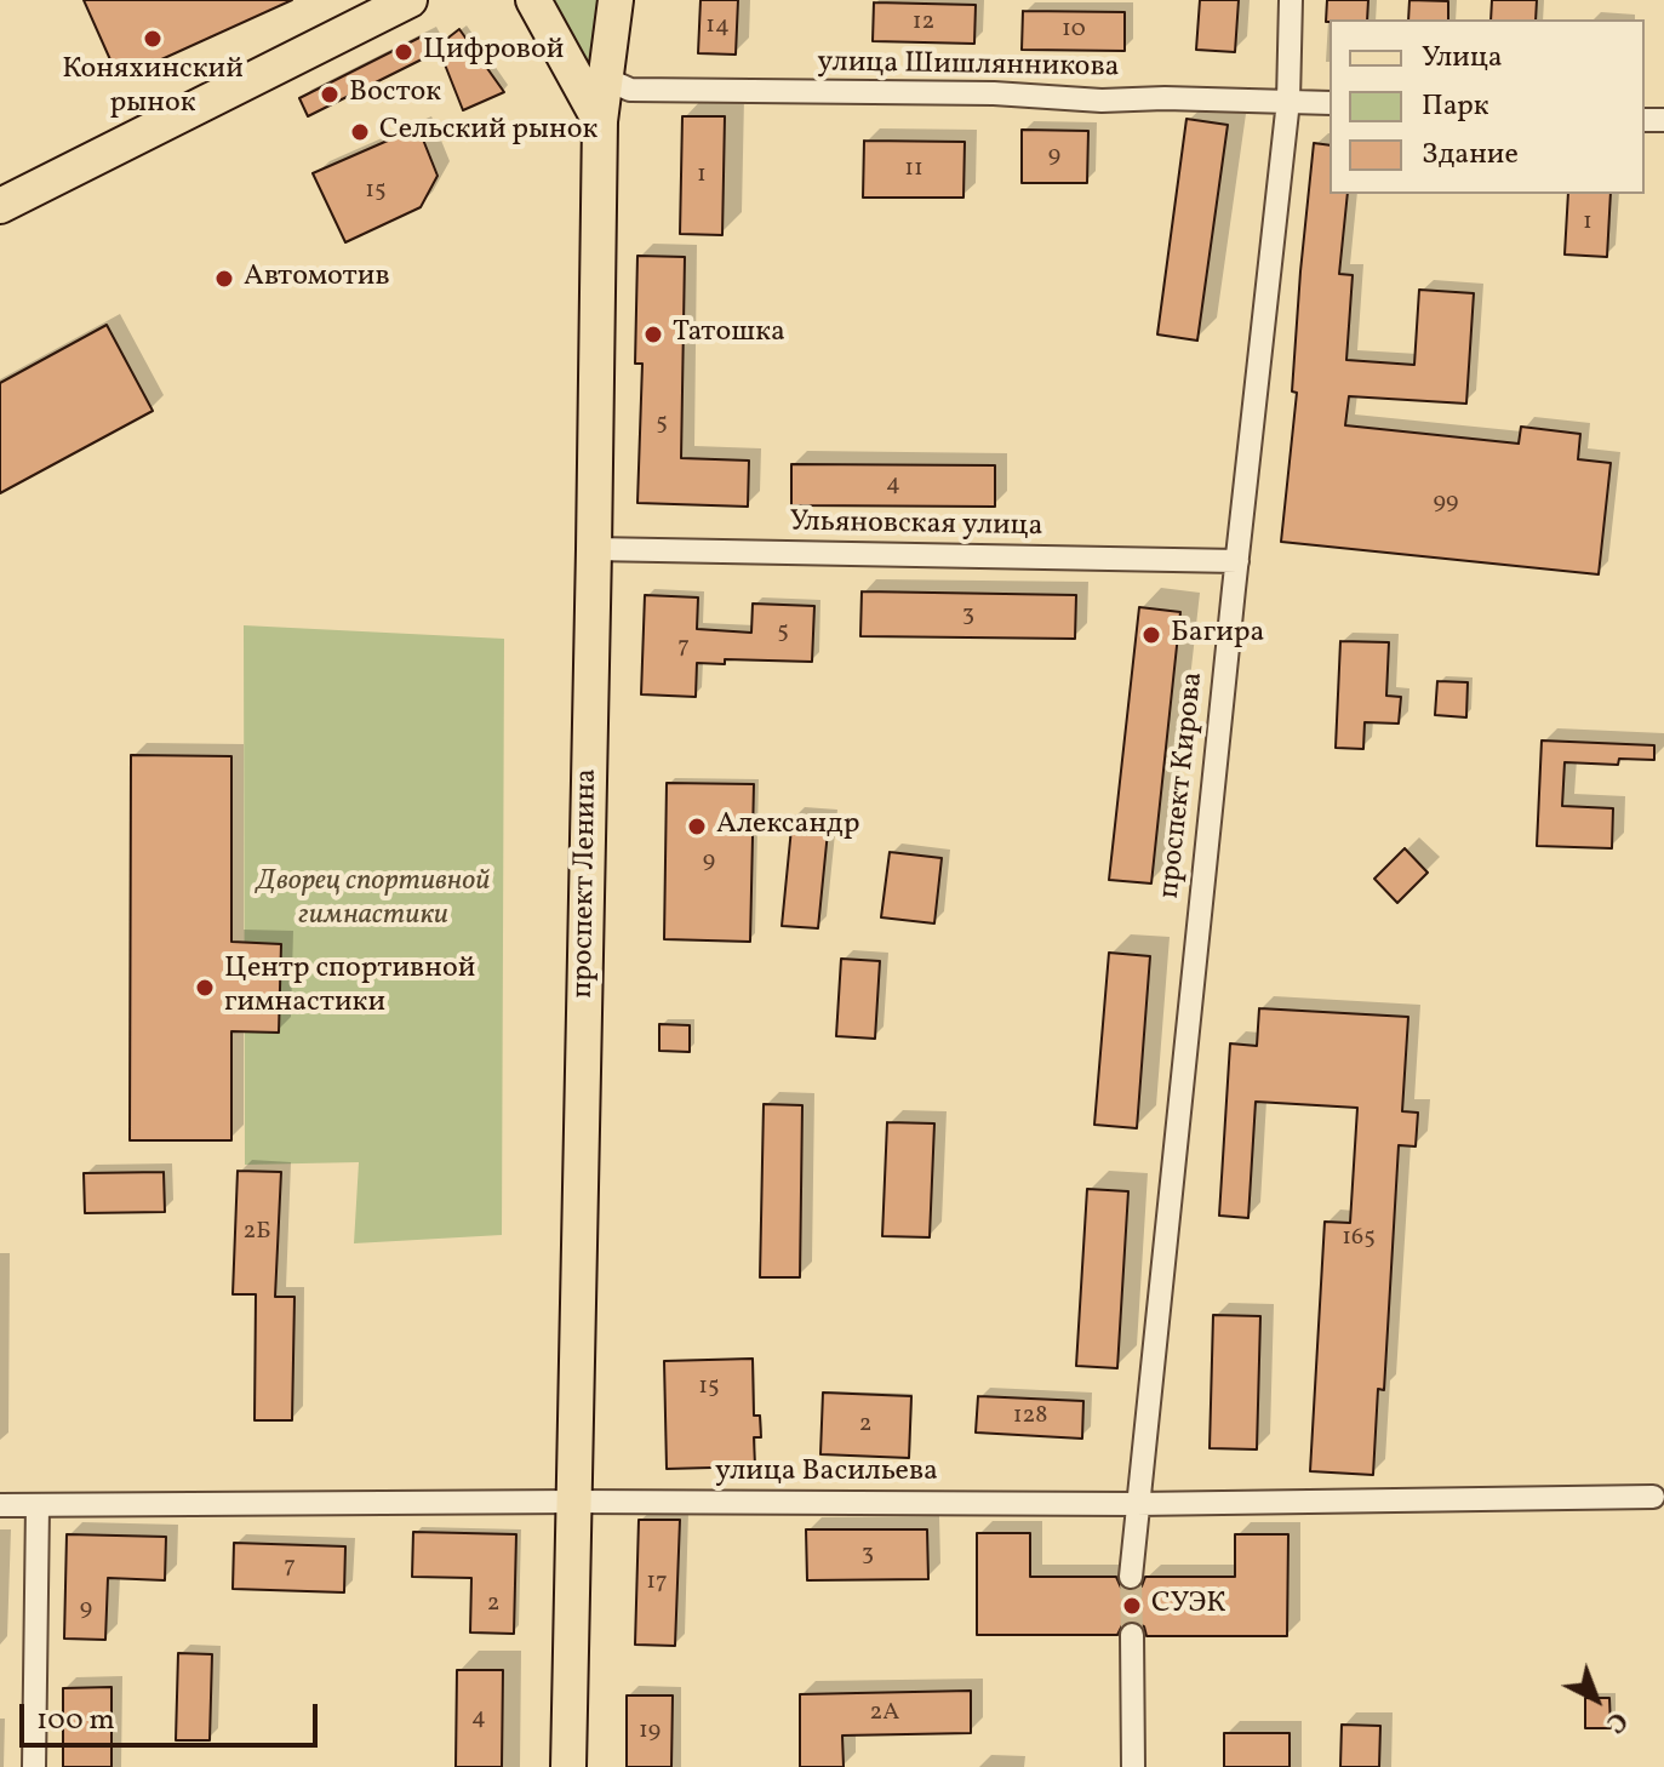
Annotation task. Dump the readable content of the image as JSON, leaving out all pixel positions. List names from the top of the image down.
{
  "streets": {
    "main road": ["проспект Ленина"],
    "street": [
      "улица Шишлянникова",
      "Ульяновская улица",
      "проспект Кирова",
      "улица Васильева"
    ]
  },
  "crossings": [
    ["улица Шишлянникова", "проспект Кирова"],
    ["улица Шишлянникова", "проспект Ленина"],
    ["Ульяновская улица", "проспект Кирова"],
    ["Ульяновская улица", "проспект Ленина"],
    ["проспект Кирова", "улица Васильева"],
    ["проспект Ленина", "улица Васильева"]
  ],
  "parks": ["Дворец спортивной гимнастики"],
  "places": [
    "Коняхинский рынок",
    "Цифровой",
    "Восток",
    "Сельский рынок",
    "Автомотив",
    "Татошка",
    "Багира",
    "Александр",
    "Центр спортивной гимнастики",
    "СУЭК"
  ],
  "house_numbers": [
    "12",
    "14",
    "10",
    "9",
    "11",
    "1",
    "15",
    "1",
    "5",
    "4",
    "99",
    "3",
    "5",
    "7",
    "9",
    "2Б",
    "165",
    "15",
    "128",
    "2",
    "3",
    "7",
    "17",
    "2",
    "9",
    "2А",
    "4",
    "19"
  ],
  "legend": ["Улица", "Парк", "Здание"],
  "scale_bar": "100 m",
  "north": "bottom right"
}
